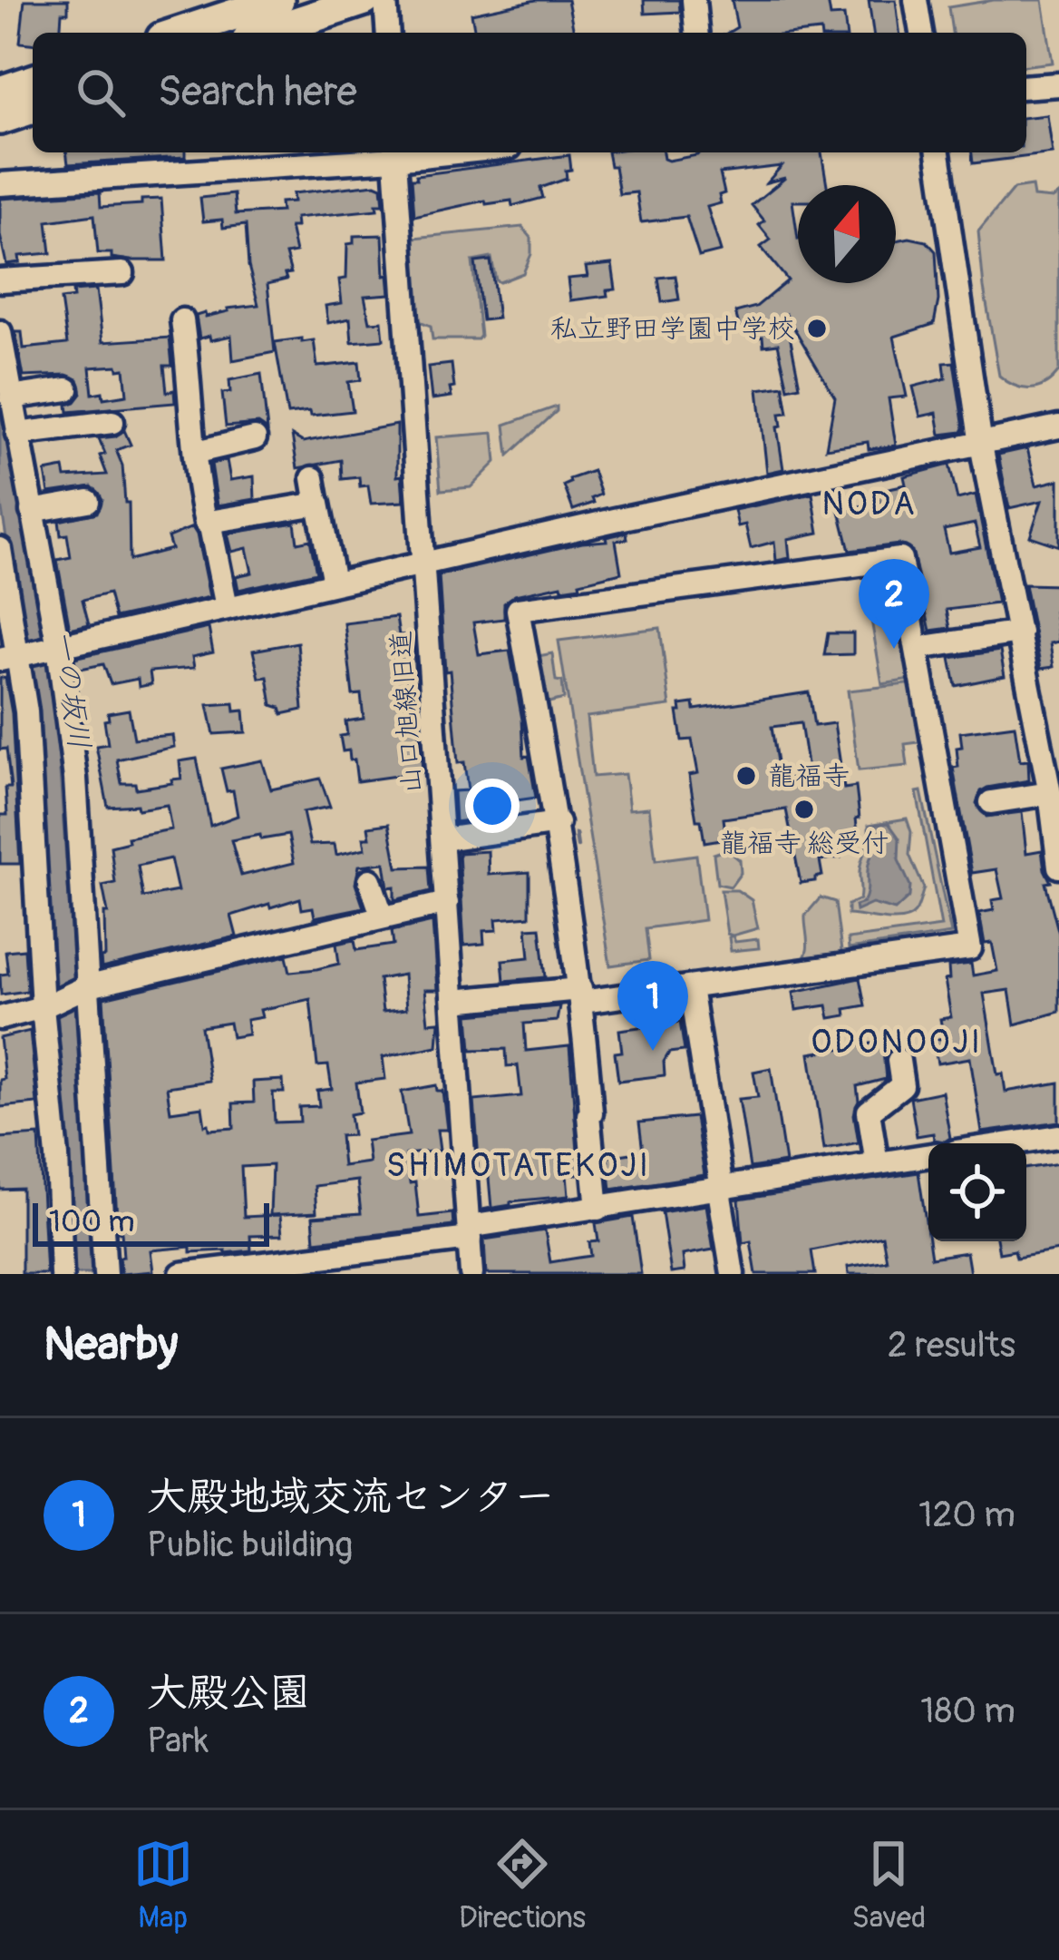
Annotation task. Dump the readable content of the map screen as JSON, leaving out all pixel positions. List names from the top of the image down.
{
  "streets": {
    "street": ["山口旭線旧道"]
  },
  "districts": ["NODA", "ODONOOJI", "SHIMOTATEKOJI"],
  "water": ["一の坂川"],
  "places": ["私立野田学園中学校", "龍福寺", "龍福寺 総受付"],
  "scale_bar": "100 m",
  "north": "top",
  "page": {
    "search": "Search here",
    "pins": ["2", "1"],
    "scale": "100 m",
    "heading": ["Nearby", "2 results"],
    "list": [
      {
        "mark": "1",
        "name": "大殿地域交流センター",
        "note": "Public building",
        "value": "120 m"
      },
      {
        "mark": "2",
        "name": "大殿公園",
        "note": "Park",
        "value": "180 m"
      }
    ],
    "nav": ["Map", "Directions", "Saved"]
  }
}
